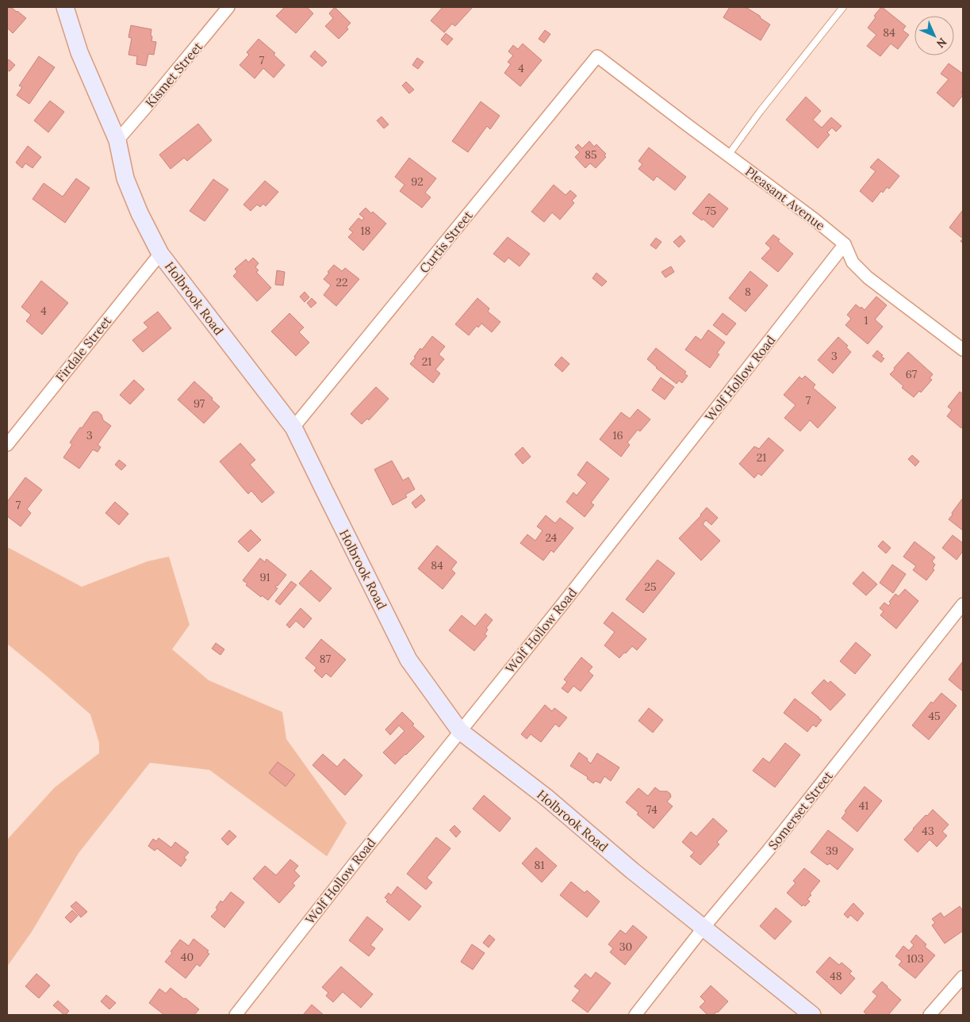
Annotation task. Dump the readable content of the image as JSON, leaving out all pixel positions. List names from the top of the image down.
{
  "streets": {
    "street": [
      "Kismet Street",
      "Pleasant Avenue",
      "Curtis Street",
      "Holbrook Road",
      "Firdale Street",
      "Wolf Hollow Road",
      "Somerset Street"
    ]
  },
  "crossings": [
    ["Kismet Street", "Holbrook Road"],
    ["Pleasant Avenue", "Curtis Street"],
    ["Pleasant Avenue", "Wolf Hollow Road"],
    ["Curtis Street", "Holbrook Road"],
    ["Holbrook Road", "Firdale Street"],
    ["Holbrook Road", "Wolf Hollow Road"],
    ["Holbrook Road", "Somerset Street"]
  ],
  "house_numbers": [
    "84",
    "7",
    "4",
    "85",
    "92",
    "75",
    "18",
    "22",
    "8",
    "4",
    "1",
    "3",
    "21",
    "67",
    "7",
    "97",
    "3",
    "16",
    "21",
    "7",
    "24",
    "84",
    "91",
    "25",
    "87",
    "45",
    "41",
    "74",
    "43",
    "39",
    "81",
    "30",
    "40",
    "103",
    "48"
  ],
  "north": "bottom right"
}
